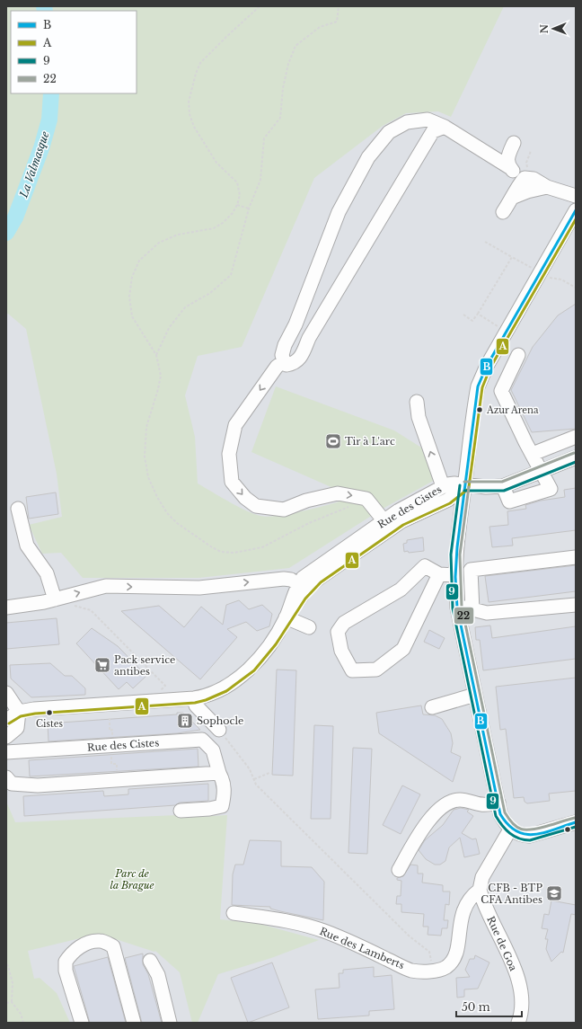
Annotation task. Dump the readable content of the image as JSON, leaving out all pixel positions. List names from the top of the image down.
{
  "streets": {
    "street": ["Rue des Cistes", "Rue de Goa", "Rue des Lamberts"]
  },
  "crossings": [
    ["Rue de Goa", "Rue des Lamberts"]
  ],
  "water": ["La Valmasque"],
  "parks": ["Parc de la Brague"],
  "places": {
    "other": ["Azur Arena", "Cistes"],
    "sports": ["Tir à L'arc"],
    "supermarket": ["Pack service antibes"],
    "building": ["Sophocle"],
    "school or university": ["CFB - BTP CFA Antibes"]
  },
  "lines": [
    "transit line B",
    "transit line A",
    "transit line 22",
    "transit line 9"
  ],
  "legend": [
    "B",
    "A",
    "9",
    "22"
  ],
  "scale_bar": "50 m",
  "north": "left"
}
